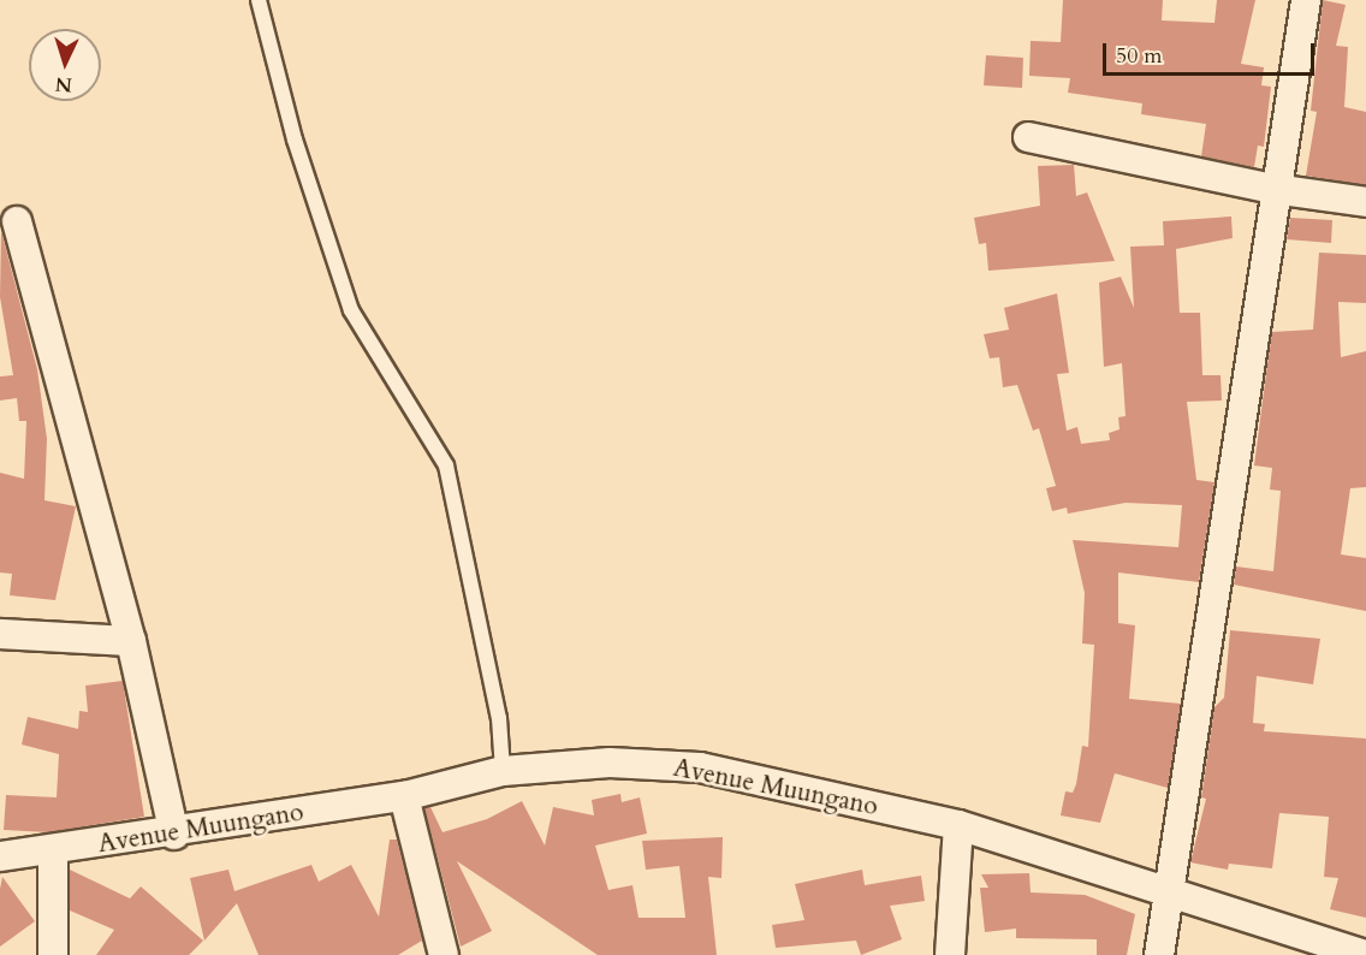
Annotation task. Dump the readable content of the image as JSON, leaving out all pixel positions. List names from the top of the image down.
{
  "streets": {
    "street": ["Avenue Muungano"]
  },
  "scale_bar": "50 m",
  "north": "bottom"
}
